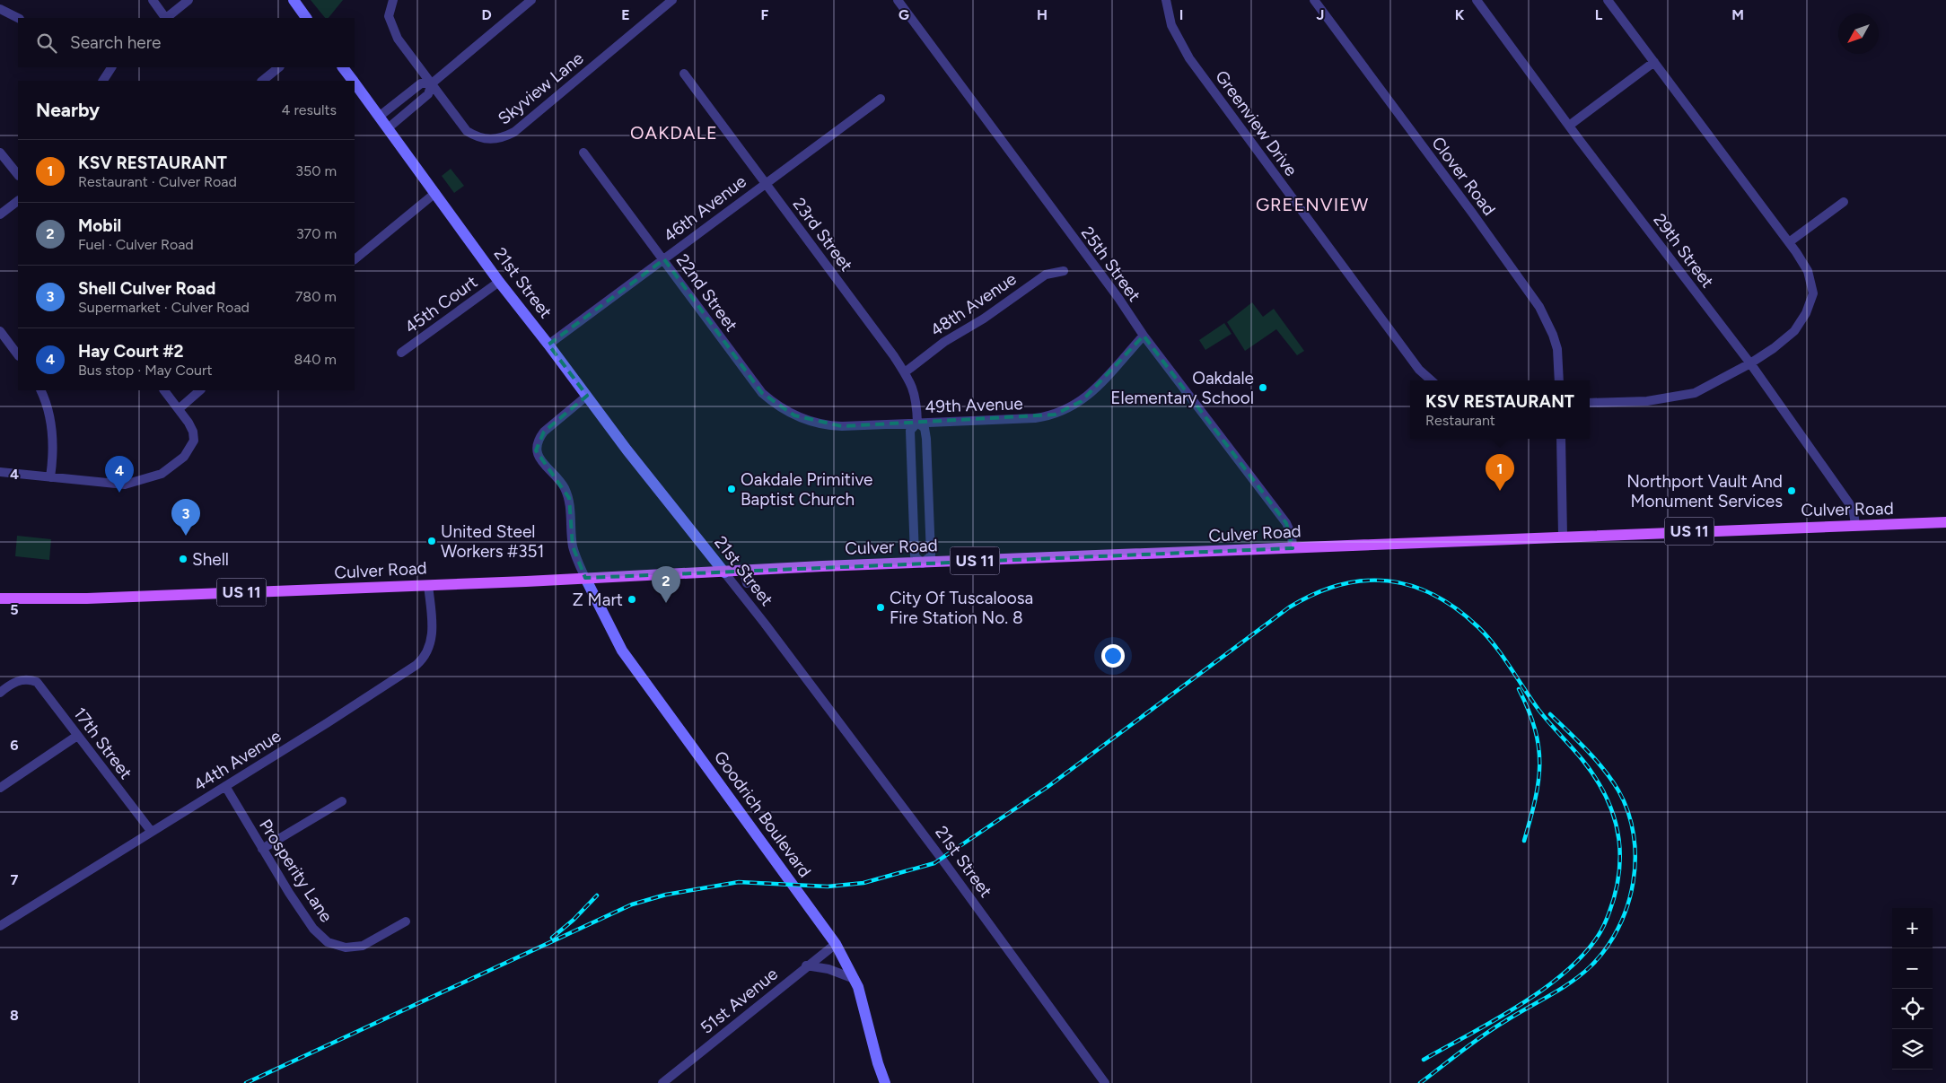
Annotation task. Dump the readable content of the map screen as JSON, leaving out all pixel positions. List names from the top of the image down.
{
  "streets": {
    "main road": ["Culver Road", "US 11"],
    "street": [
      "Skyview Lane",
      "Greenview Drive",
      "Clover Road",
      "46th Avenue",
      "23rd Street",
      "29th Street",
      "25th Street",
      "21st Street",
      "22nd Street",
      "45th Court",
      "48th Avenue",
      "49th Avenue",
      "17th Street",
      "44th Avenue",
      "Goodrich Boulevard",
      "Prosperity Lane",
      "51st Avenue"
    ]
  },
  "crossings": [
    ["46th Avenue", "23rd Street"],
    ["46th Avenue", "21st Street"],
    ["46th Avenue", "22nd Street"],
    ["23rd Street", "48th Avenue"],
    ["23rd Street", "49th Avenue"],
    ["23rd Street", "Culver Road"],
    ["29th Street", "Culver Road"],
    ["25th Street", "49th Avenue"],
    ["25th Street", "Culver Road"],
    ["21st Street", "45th Court"],
    ["21st Street", "Culver Road"],
    ["22nd Street", "49th Avenue"],
    ["Culver Road", "44th Avenue"],
    ["Culver Road", "Goodrich Boulevard"],
    ["17th Street", "44th Avenue"],
    ["44th Avenue", "Prosperity Lane"],
    ["Goodrich Boulevard", "51st Avenue"]
  ],
  "districts": ["OAKDALE", "GREENVIEW"],
  "places": [
    "Oakdale Elementary School",
    "Oakdale Primitive Baptist Church",
    "Northport Vault And Monument Services",
    "United Steel Workers #351",
    "Shell",
    "Z Mart",
    "City Of Tuscaloosa Fire Station No. 8"
  ],
  "north": "bottom left",
  "page": {
    "search": "Search here",
    "heading": ["Nearby", "4 results"],
    "list": [
      {
        "mark": "1",
        "name": "KSV RESTAURANT",
        "note": "Restaurant · Culver Road",
        "value": "350 m"
      },
      {
        "mark": "2",
        "name": "Mobil",
        "note": "Fuel · Culver Road",
        "value": "370 m"
      },
      {
        "mark": "3",
        "name": "Shell Culver Road",
        "note": "Supermarket · Culver Road",
        "value": "780 m"
      },
      {
        "mark": "4",
        "name": "Hay Court #2",
        "note": "Bus stop · May Court",
        "value": "840 m"
      }
    ],
    "popup": ["KSV RESTAURANT", "Restaurant"],
    "pins": [
      "1",
      "4",
      "3",
      "2"
    ],
    "map_buttons": ["+", "−"]
  },
  "grid": {
    "columns": [
      "D",
      "E",
      "F",
      "G",
      "H",
      "I",
      "J",
      "K",
      "L",
      "M"
    ],
    "rows": [
      "4",
      "5",
      "6",
      "7",
      "8"
    ]
  }
}
